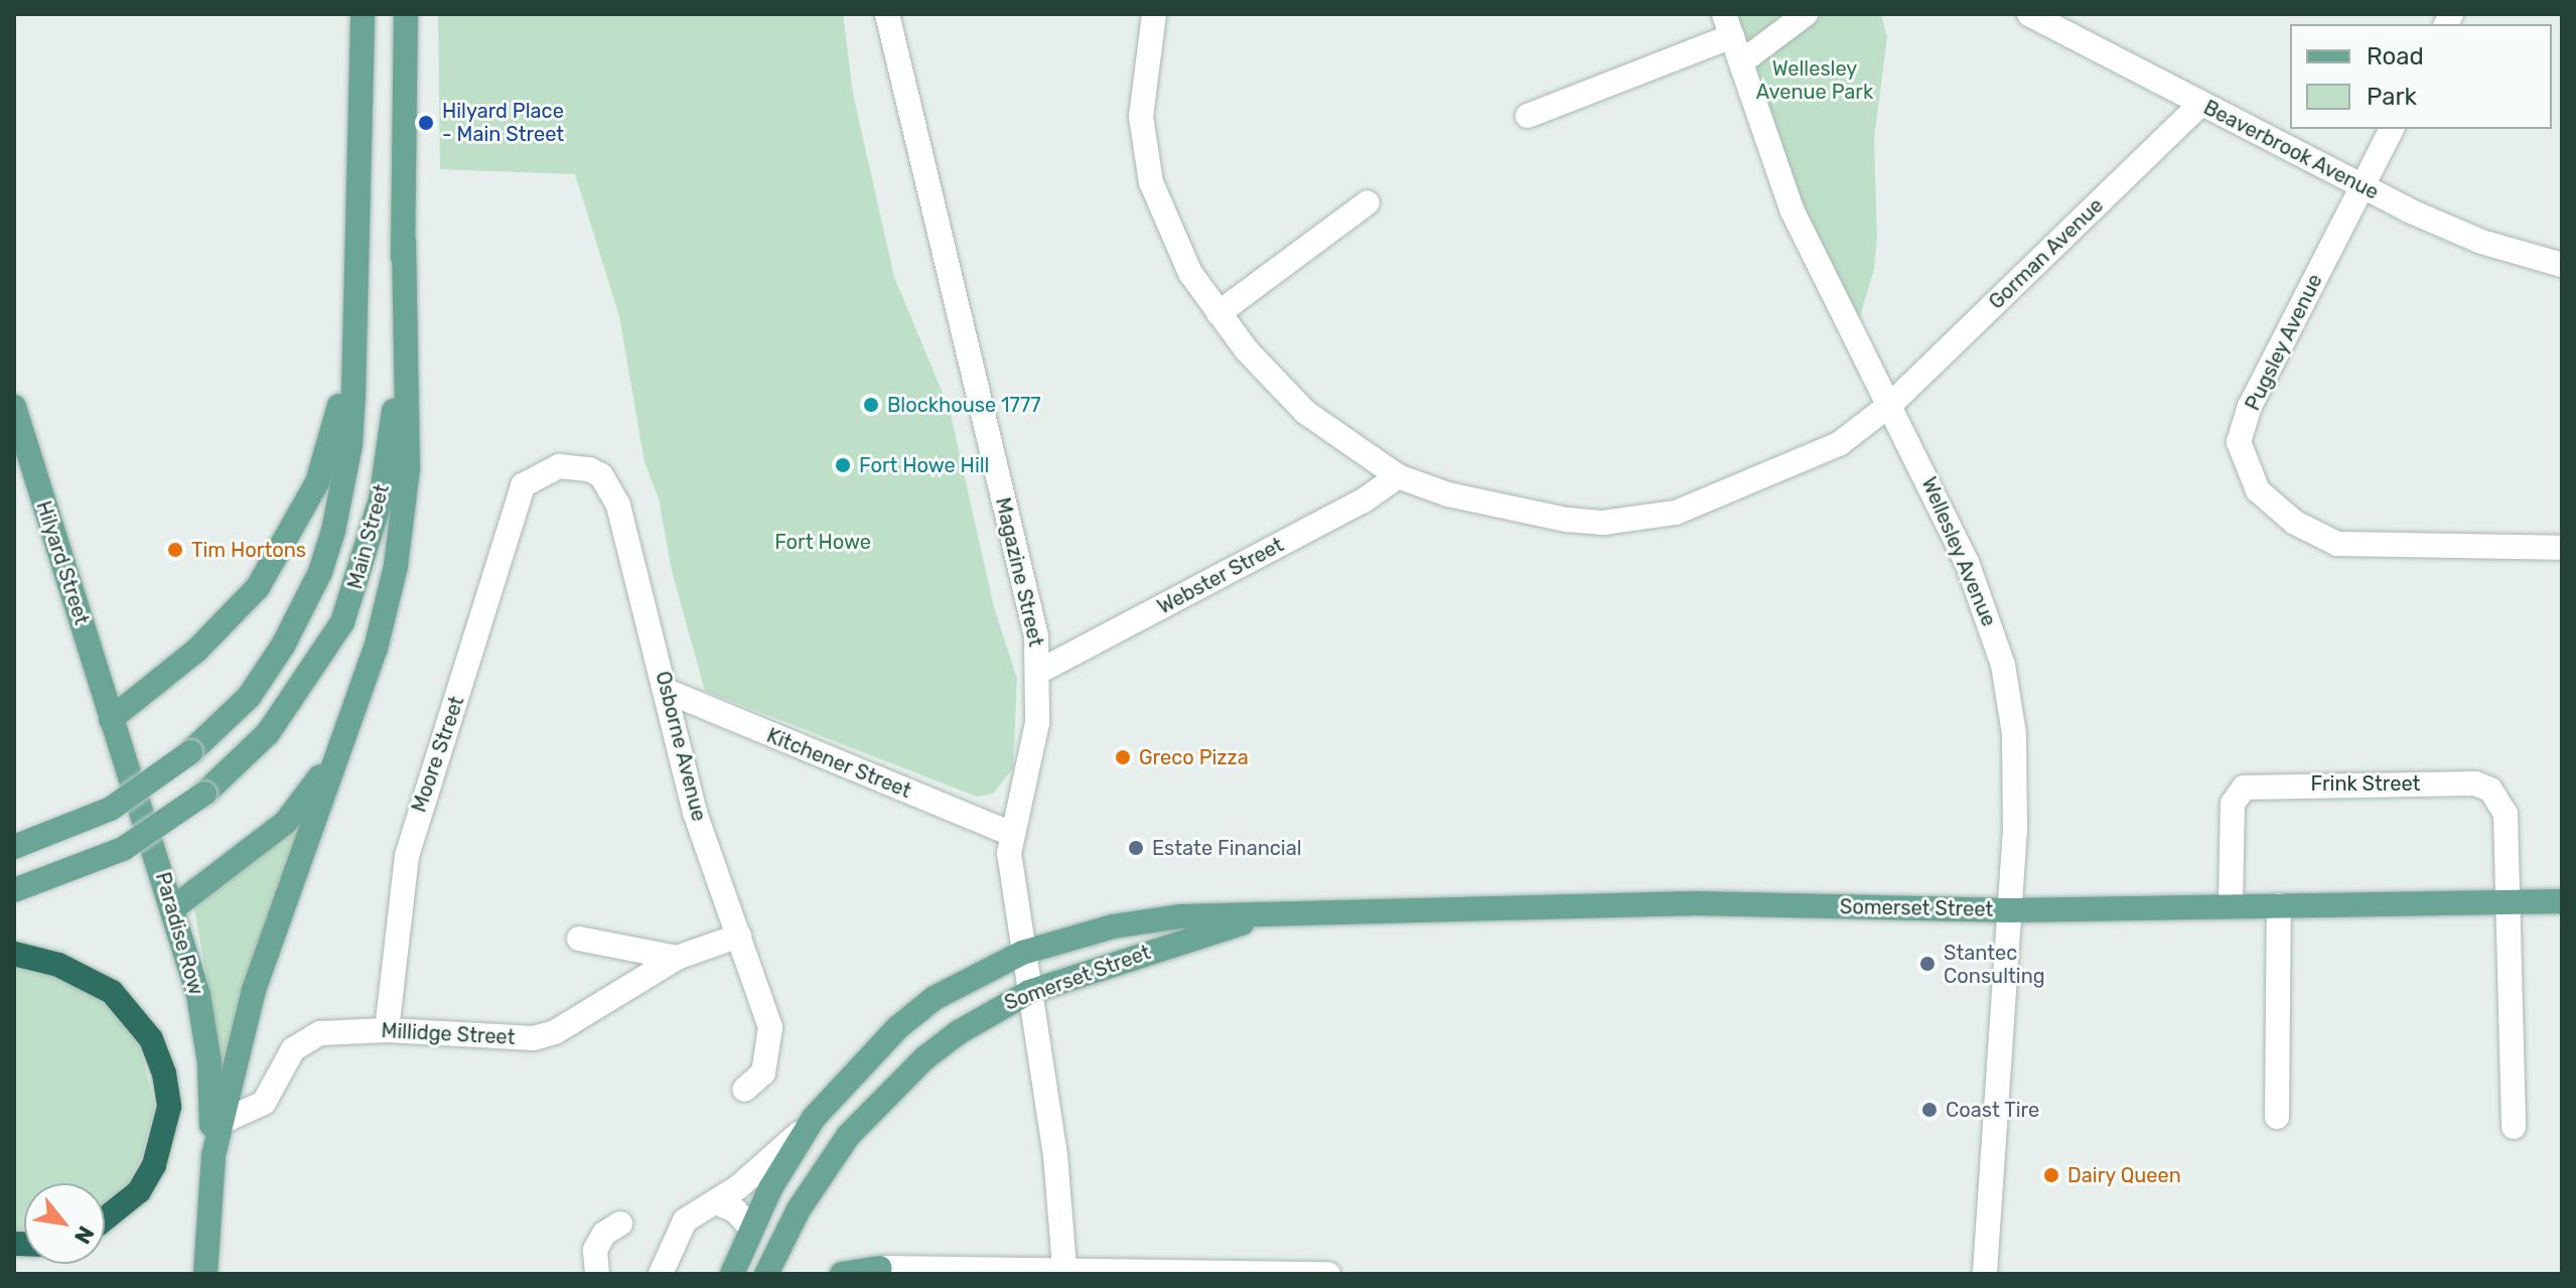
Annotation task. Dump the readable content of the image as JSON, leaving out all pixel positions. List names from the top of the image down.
{
  "streets": {
    "main road": [
      "Main Street",
      "Hilyard Street",
      "Somerset Street",
      "Paradise Row"
    ],
    "street": [
      "Beaverbrook Avenue",
      "Gorman Avenue",
      "Pugsley Avenue",
      "Wellesley Avenue",
      "Magazine Street",
      "Webster Street",
      "Osborne Avenue",
      "Moore Street",
      "Kitchener Street",
      "Frink Street",
      "Millidge Street"
    ]
  },
  "crossings": [
    ["Beaverbrook Avenue", "Gorman Avenue"],
    ["Beaverbrook Avenue", "Pugsley Avenue"],
    ["Gorman Avenue", "Wellesley Avenue"],
    ["Gorman Avenue", "Webster Street"],
    ["Wellesley Avenue", "Somerset Street"],
    ["Hilyard Street", "Paradise Row"],
    ["Magazine Street", "Webster Street"],
    ["Magazine Street", "Kitchener Street"],
    ["Magazine Street", "Somerset Street"],
    ["Osborne Avenue", "Moore Street"],
    ["Osborne Avenue", "Kitchener Street"],
    ["Osborne Avenue", "Millidge Street"],
    ["Moore Street", "Millidge Street"],
    ["Frink Street", "Somerset Street"]
  ],
  "parks": ["Wellesley Avenue Park", "Fort Howe"],
  "places": [
    "Hilyard Place - Main Street",
    "Blockhouse 1777",
    "Fort Howe Hill",
    "Tim Hortons",
    "Greco Pizza",
    "Estate Financial",
    "Stantec Consulting",
    "Coast Tire",
    "Dairy Queen"
  ],
  "legend": ["Road", "Park"],
  "north": "bottom right"
}
